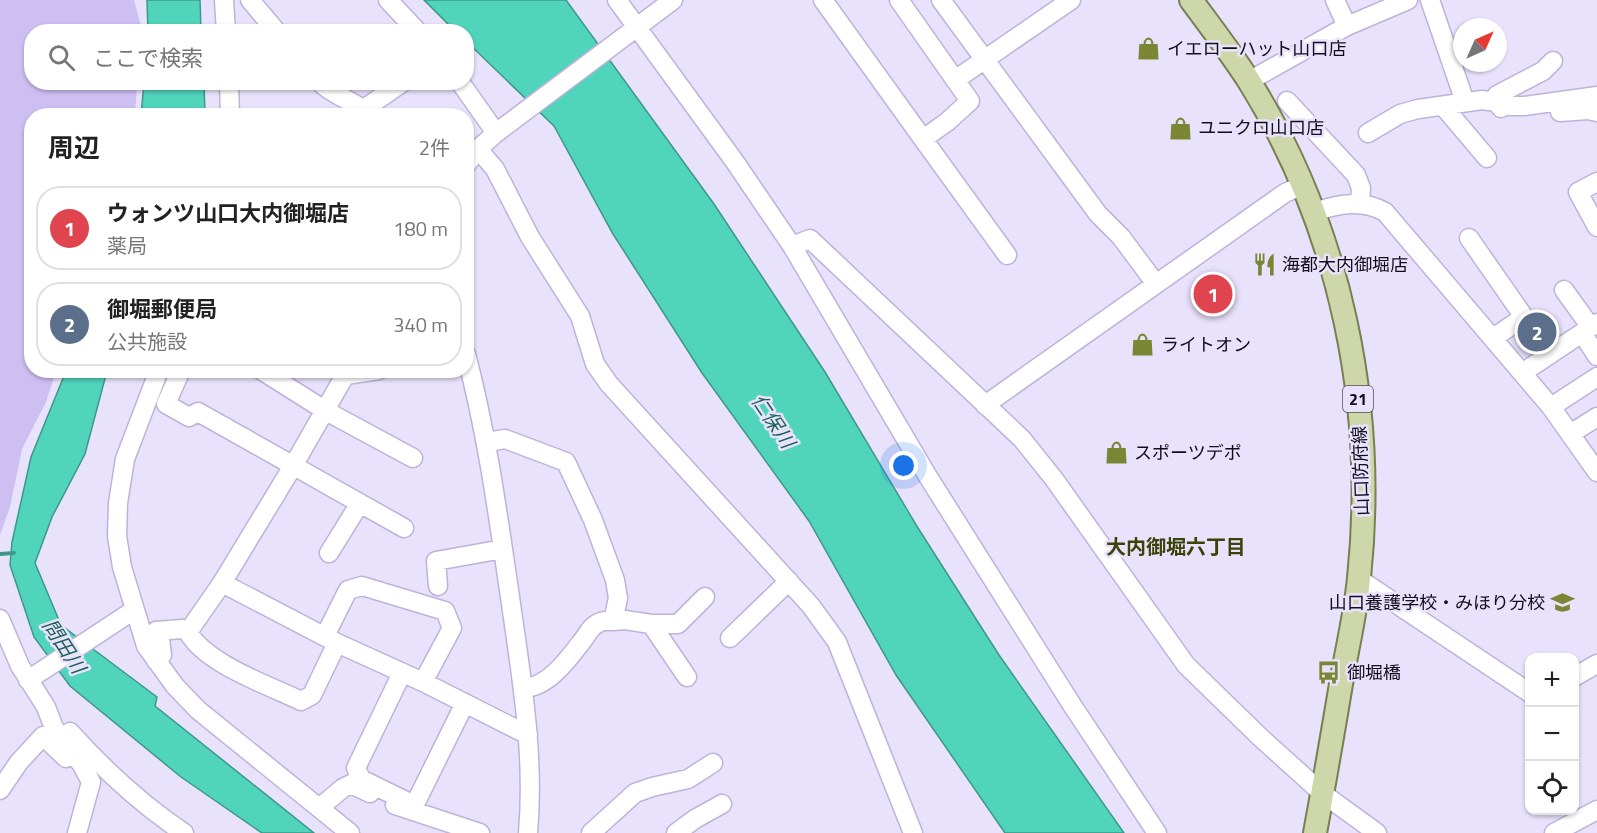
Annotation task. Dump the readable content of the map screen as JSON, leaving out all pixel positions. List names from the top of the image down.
{
  "streets": {
    "main road": ["21", "山口防府線"]
  },
  "districts": ["大内御堀六丁目"],
  "water": ["仁保川", "問田川"],
  "places": {
    "shop": [
      "イエローハット山口店",
      "ユニクロ山口店",
      "ライトオン",
      "スポーツデポ"
    ],
    "restaurant": ["海都大内御堀店"],
    "school or university": ["山口養護学校・みほり分校"],
    "bus stop": ["御堀橋"]
  },
  "north": "top right",
  "page": {
    "search": "ここで検索",
    "heading": ["周辺", "2件"],
    "list": [
      {
        "mark": "1",
        "name": "ウォンツ山口大内御堀店",
        "note": "薬局",
        "value": "180 m"
      },
      {
        "mark": "2",
        "name": "御堀郵便局",
        "note": "公共施設",
        "value": "340 m"
      }
    ],
    "pins": ["1", "2"],
    "map_buttons": ["+", "−"]
  }
}
